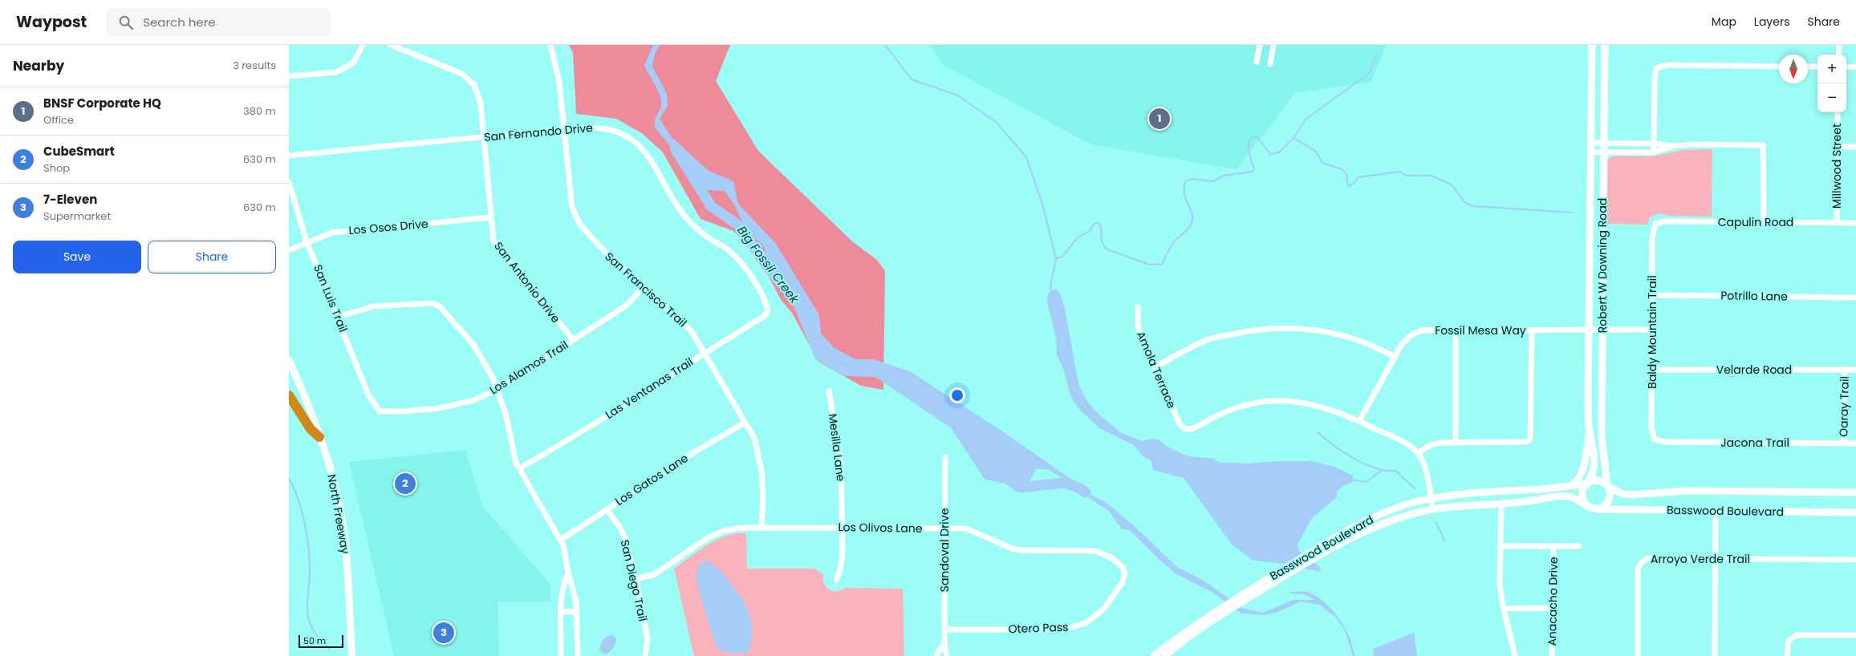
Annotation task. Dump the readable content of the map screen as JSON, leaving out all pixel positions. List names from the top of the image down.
{
  "streets": {
    "main road": ["Robert W Downing Road", "Basswood Boulevard", "North Freeway"],
    "street": [
      "San Fernando Drive",
      "Millwood Street",
      "Capulin Road",
      "Los Osos Drive",
      "San Antonio Drive",
      "San Francisco Trail",
      "Potrillo Lane",
      "San Luis Trail",
      "Fossil Mesa Way",
      "Baldy Mountain Trail",
      "Los Alamos Trail",
      "Amola Terrace",
      "Velarde Road",
      "Las Ventanas Trail",
      "Oaray Trail",
      "Jacona Trail",
      "Mesilla Lane",
      "Los Gatos Lane",
      "Los Olivos Lane",
      "Sandoval Drive",
      "Arroyo Verde Trail",
      "San Diego Trail",
      "Anacacho Drive",
      "Otero Pass"
    ]
  },
  "crossings": [
    ["San Fernando Drive", "San Antonio Drive"],
    ["San Fernando Drive", "San Francisco Trail"],
    ["San Fernando Drive", "Las Ventanas Trail"],
    ["Millwood Street", "Capulin Road"],
    ["Capulin Road", "Baldy Mountain Trail"],
    ["Los Osos Drive", "San Antonio Drive"],
    ["Los Osos Drive", "San Luis Trail"],
    ["Robert W Downing Road", "Fossil Mesa Way"],
    ["Robert W Downing Road", "Basswood Boulevard"],
    ["San Antonio Drive", "Los Alamos Trail"],
    ["San Francisco Trail", "Los Alamos Trail"],
    ["San Francisco Trail", "Las Ventanas Trail"],
    ["San Francisco Trail", "Los Gatos Lane"],
    ["San Francisco Trail", "Los Olivos Lane"],
    ["Potrillo Lane", "Baldy Mountain Trail"],
    ["San Luis Trail", "Los Alamos Trail"],
    ["Fossil Mesa Way", "Baldy Mountain Trail"],
    ["Fossil Mesa Way", "Amola Terrace"],
    ["Baldy Mountain Trail", "Velarde Road"],
    ["Baldy Mountain Trail", "Jacona Trail"],
    ["Velarde Road", "Oaray Trail"],
    ["Oaray Trail", "Jacona Trail"],
    ["Mesilla Lane", "Los Olivos Lane"],
    ["Los Gatos Lane", "San Diego Trail"],
    ["Los Olivos Lane", "Sandoval Drive"],
    ["Los Olivos Lane", "San Diego Trail"],
    ["Los Olivos Lane", "Otero Pass"],
    ["Sandoval Drive", "Otero Pass"]
  ],
  "water": ["Big Fossil Creek"],
  "scale_bar": "50 m",
  "north": "bottom",
  "page": {
    "header": "Waypost",
    "search": "Search here",
    "nav": ["Map", "Layers", "Share"],
    "heading": ["Nearby", "3 results"],
    "map_buttons": ["+", "−"],
    "list": [
      {
        "mark": "1",
        "name": "BNSF Corporate HQ",
        "note": "Office",
        "value": "380 m"
      },
      {
        "mark": "2",
        "name": "CubeSmart",
        "note": "Shop",
        "value": "630 m"
      },
      {
        "mark": "3",
        "name": "7-Eleven",
        "note": "Supermarket",
        "value": "630 m"
      }
    ],
    "pins": ["1", "2", "3"],
    "buttons": ["Save", "Share"],
    "scale": "50 m"
  }
}
